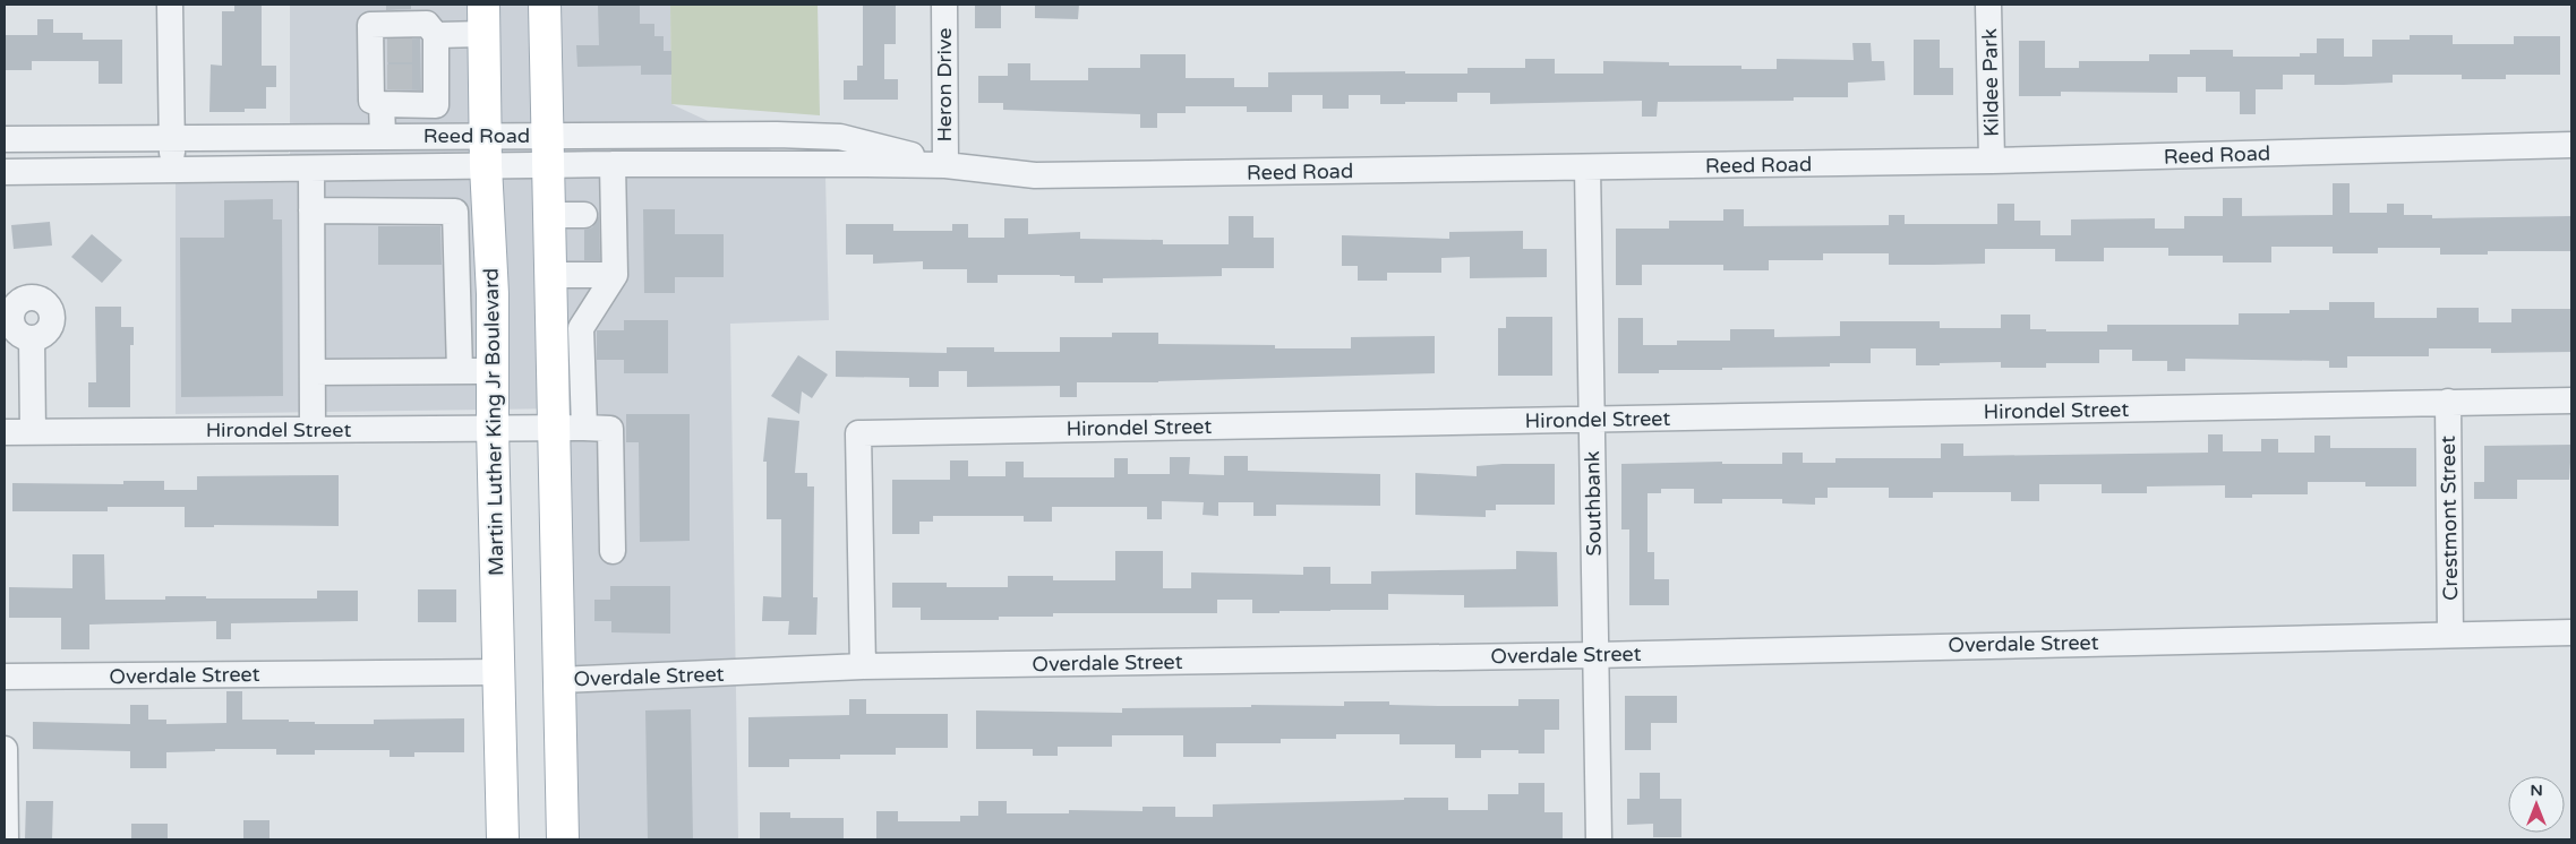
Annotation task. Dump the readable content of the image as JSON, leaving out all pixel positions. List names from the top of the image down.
{
  "streets": {
    "main road": ["Martin Luther King Jr Boulevard"],
    "street": [
      "Kildee Park",
      "Heron Drive",
      "Reed Road",
      "Hirondel Street",
      "Southbank",
      "Crestmont Street",
      "Overdale Street"
    ]
  },
  "crossings": [
    ["Kildee Park", "Reed Road"],
    ["Heron Drive", "Reed Road"],
    ["Reed Road", "Martin Luther King Jr Boulevard"],
    ["Reed Road", "Southbank"],
    ["Hirondel Street", "Martin Luther King Jr Boulevard"],
    ["Hirondel Street", "Southbank"],
    ["Hirondel Street", "Crestmont Street"],
    ["Hirondel Street", "Overdale Street"],
    ["Martin Luther King Jr Boulevard", "Overdale Street"],
    ["Southbank", "Overdale Street"],
    ["Crestmont Street", "Overdale Street"]
  ],
  "north": "top"
}
